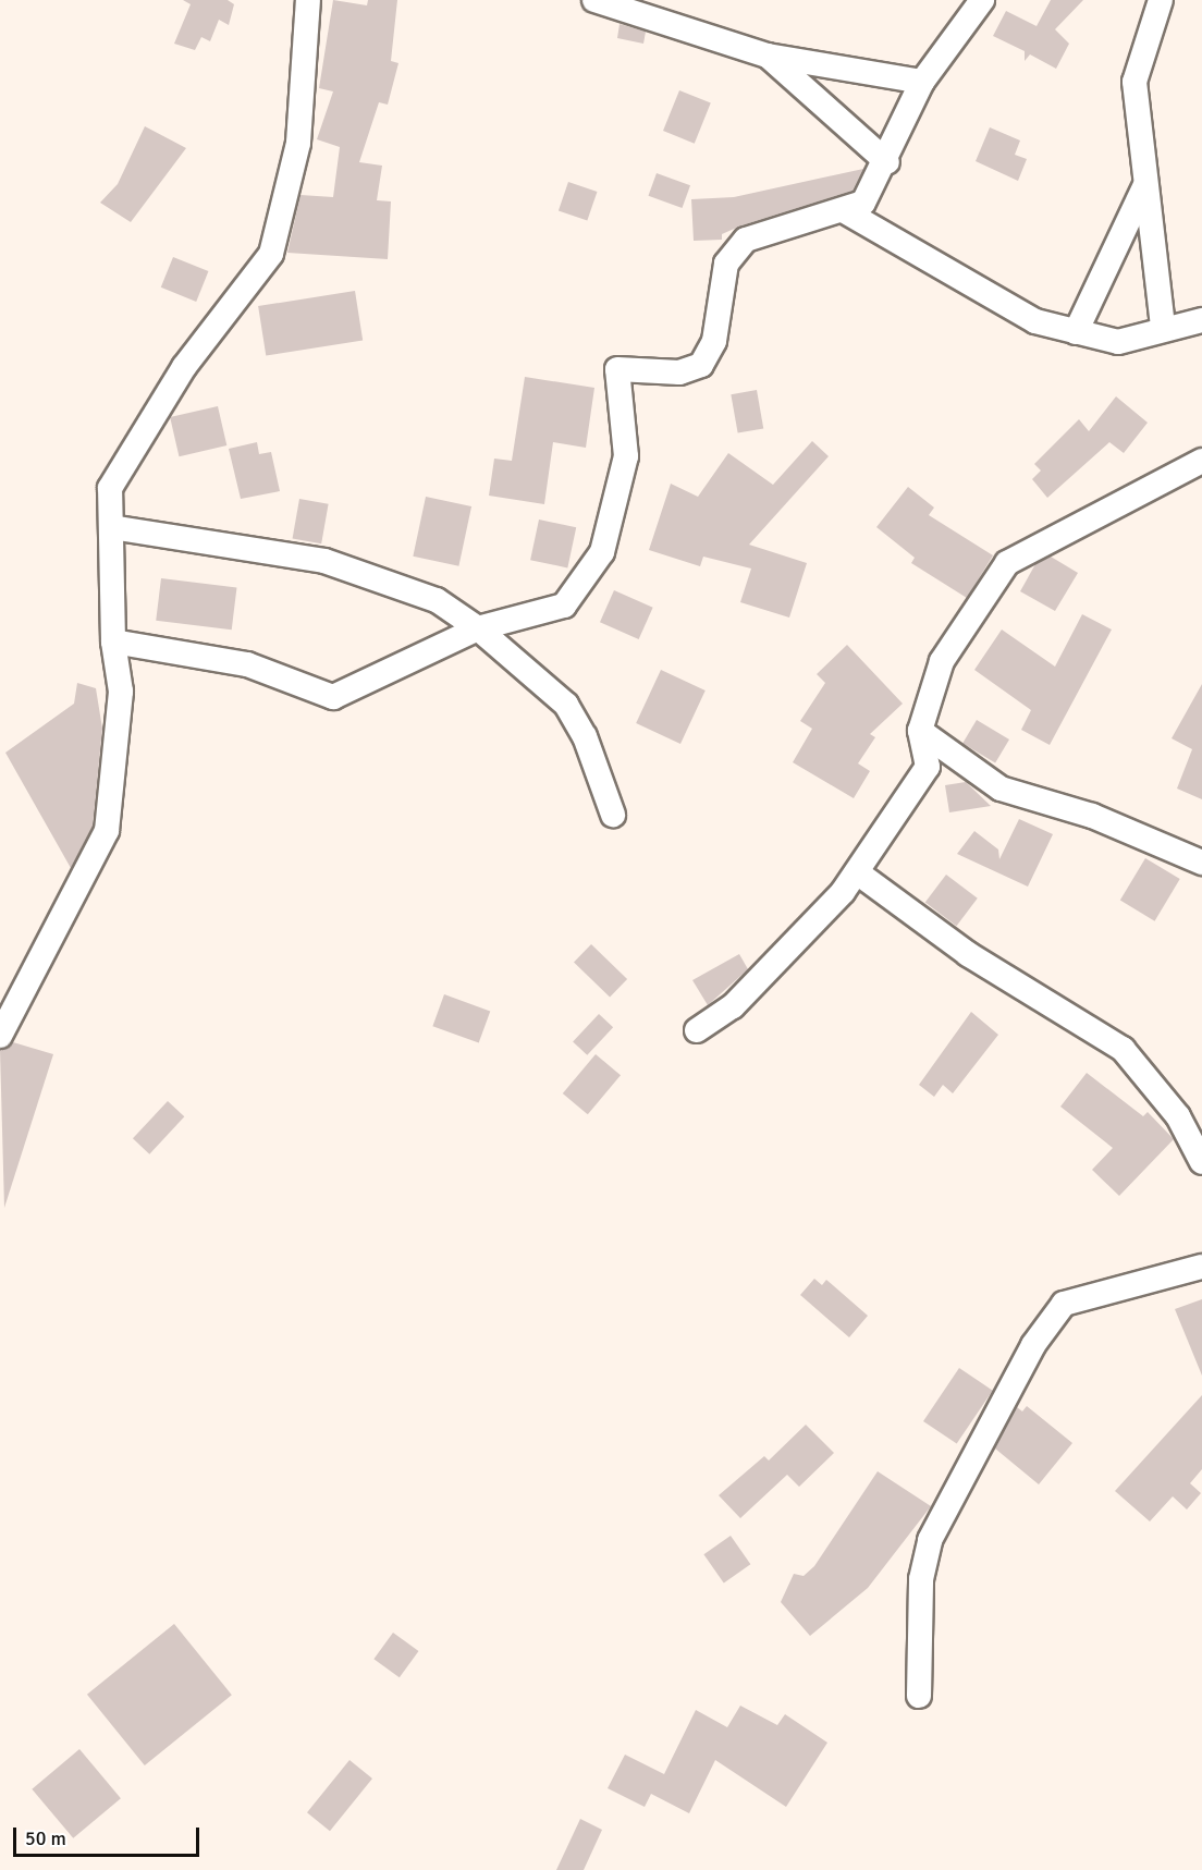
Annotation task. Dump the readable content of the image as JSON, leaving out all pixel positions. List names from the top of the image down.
{
  "scale_bar": "50 m"
}
